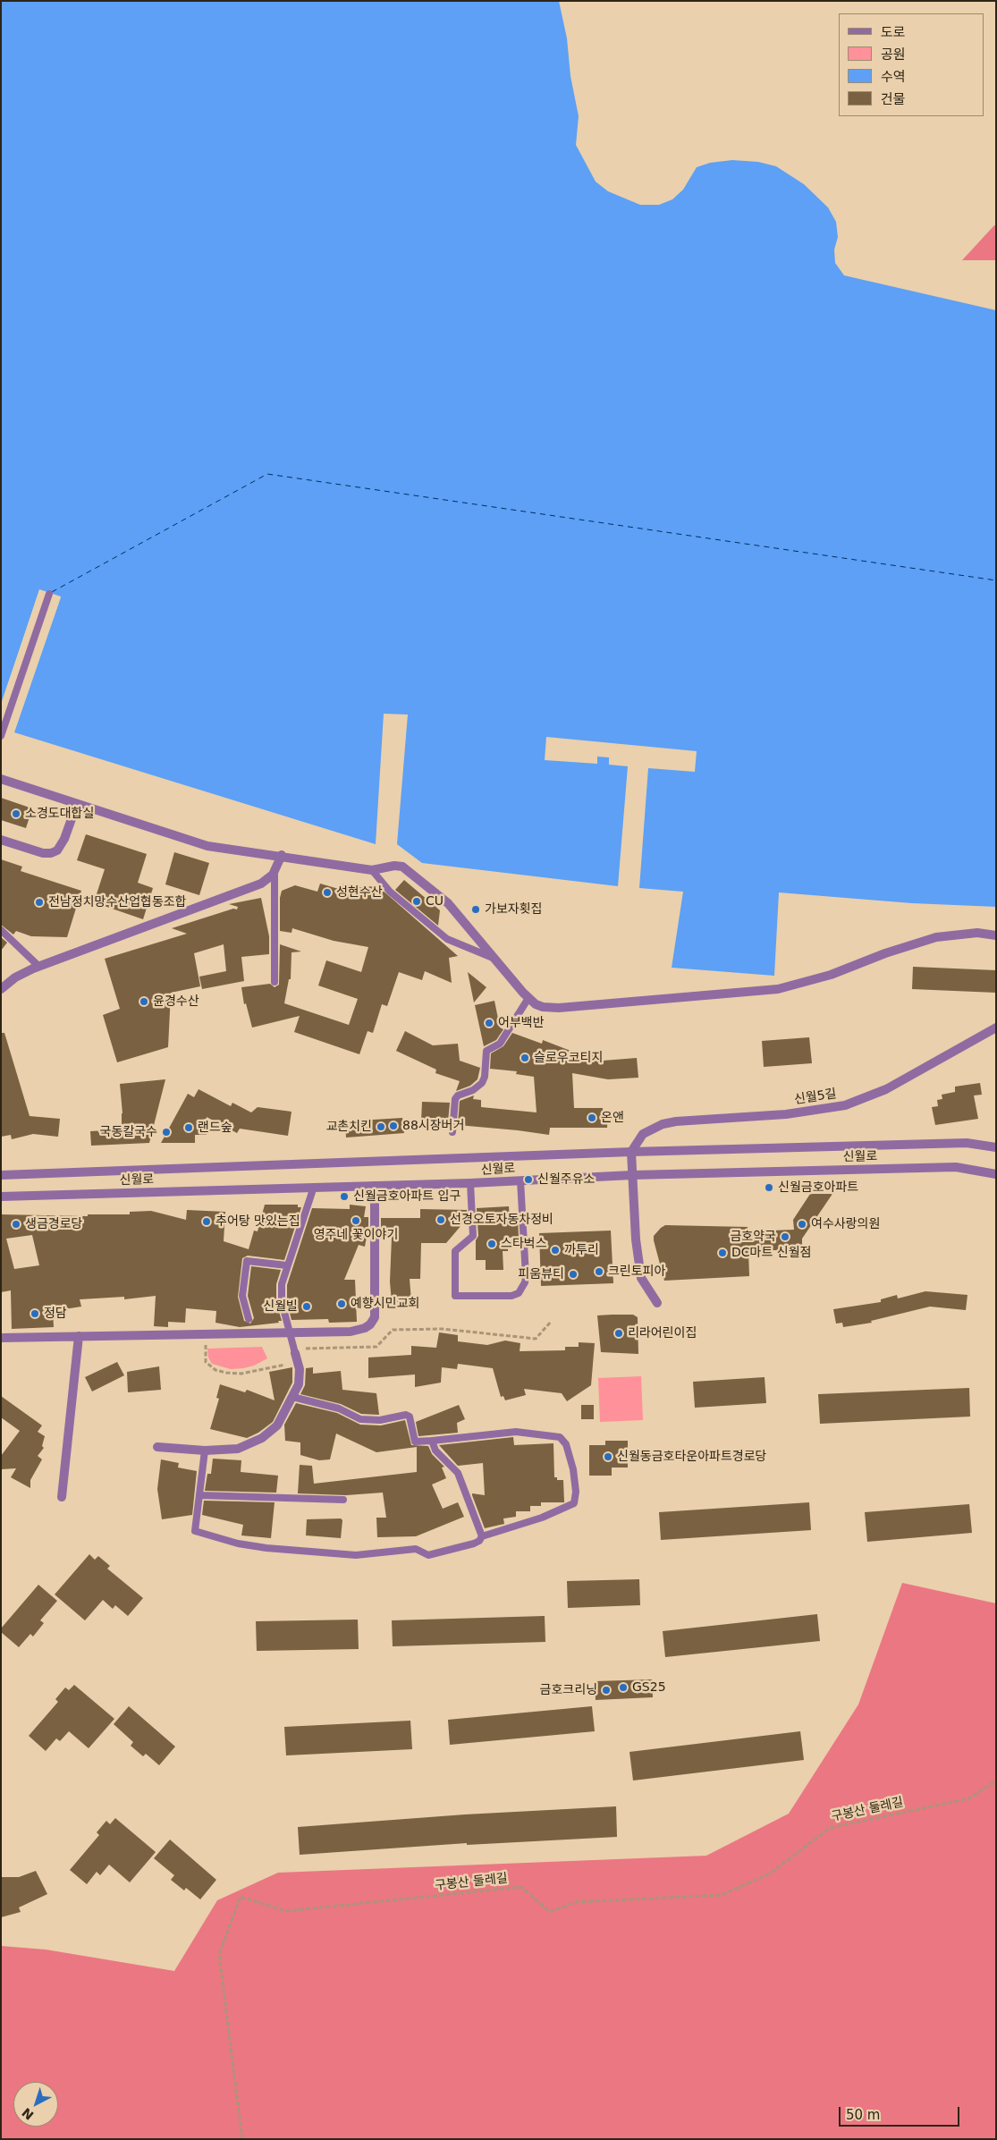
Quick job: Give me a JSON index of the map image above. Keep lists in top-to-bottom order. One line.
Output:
{"streets":{"street":["신월5길","신월로"],"path":["구봉산 둘레길"]},"crossings":[["신월5길","신월로"]],"places":["소경도대합실","성현수산","CU","전남정치망수산업협동조합","가보자횟집","윤경수산","어부백반","슬로우코티지","온앤","88시장버거","교촌치킨","랜드숲","국동칼국수","신월주유소","신월금호아파트","신월금호아파트 입구","선경오토자동차정비","영주네 꽃이야기","추어탕 맛있는집","생금경로당","여수사랑의원","금호약국","스타벅스","까투리","DC마트 신월점","크린토피아","피움뷰티","예향시민교회","신월빌","정담","리라어린이집","신월동금호타운아파트경로당","GS25","금호크리닝"],"legend":["도로","공원","수역","건물"],"scale_bar":"50 m","north":"bottom left"}
